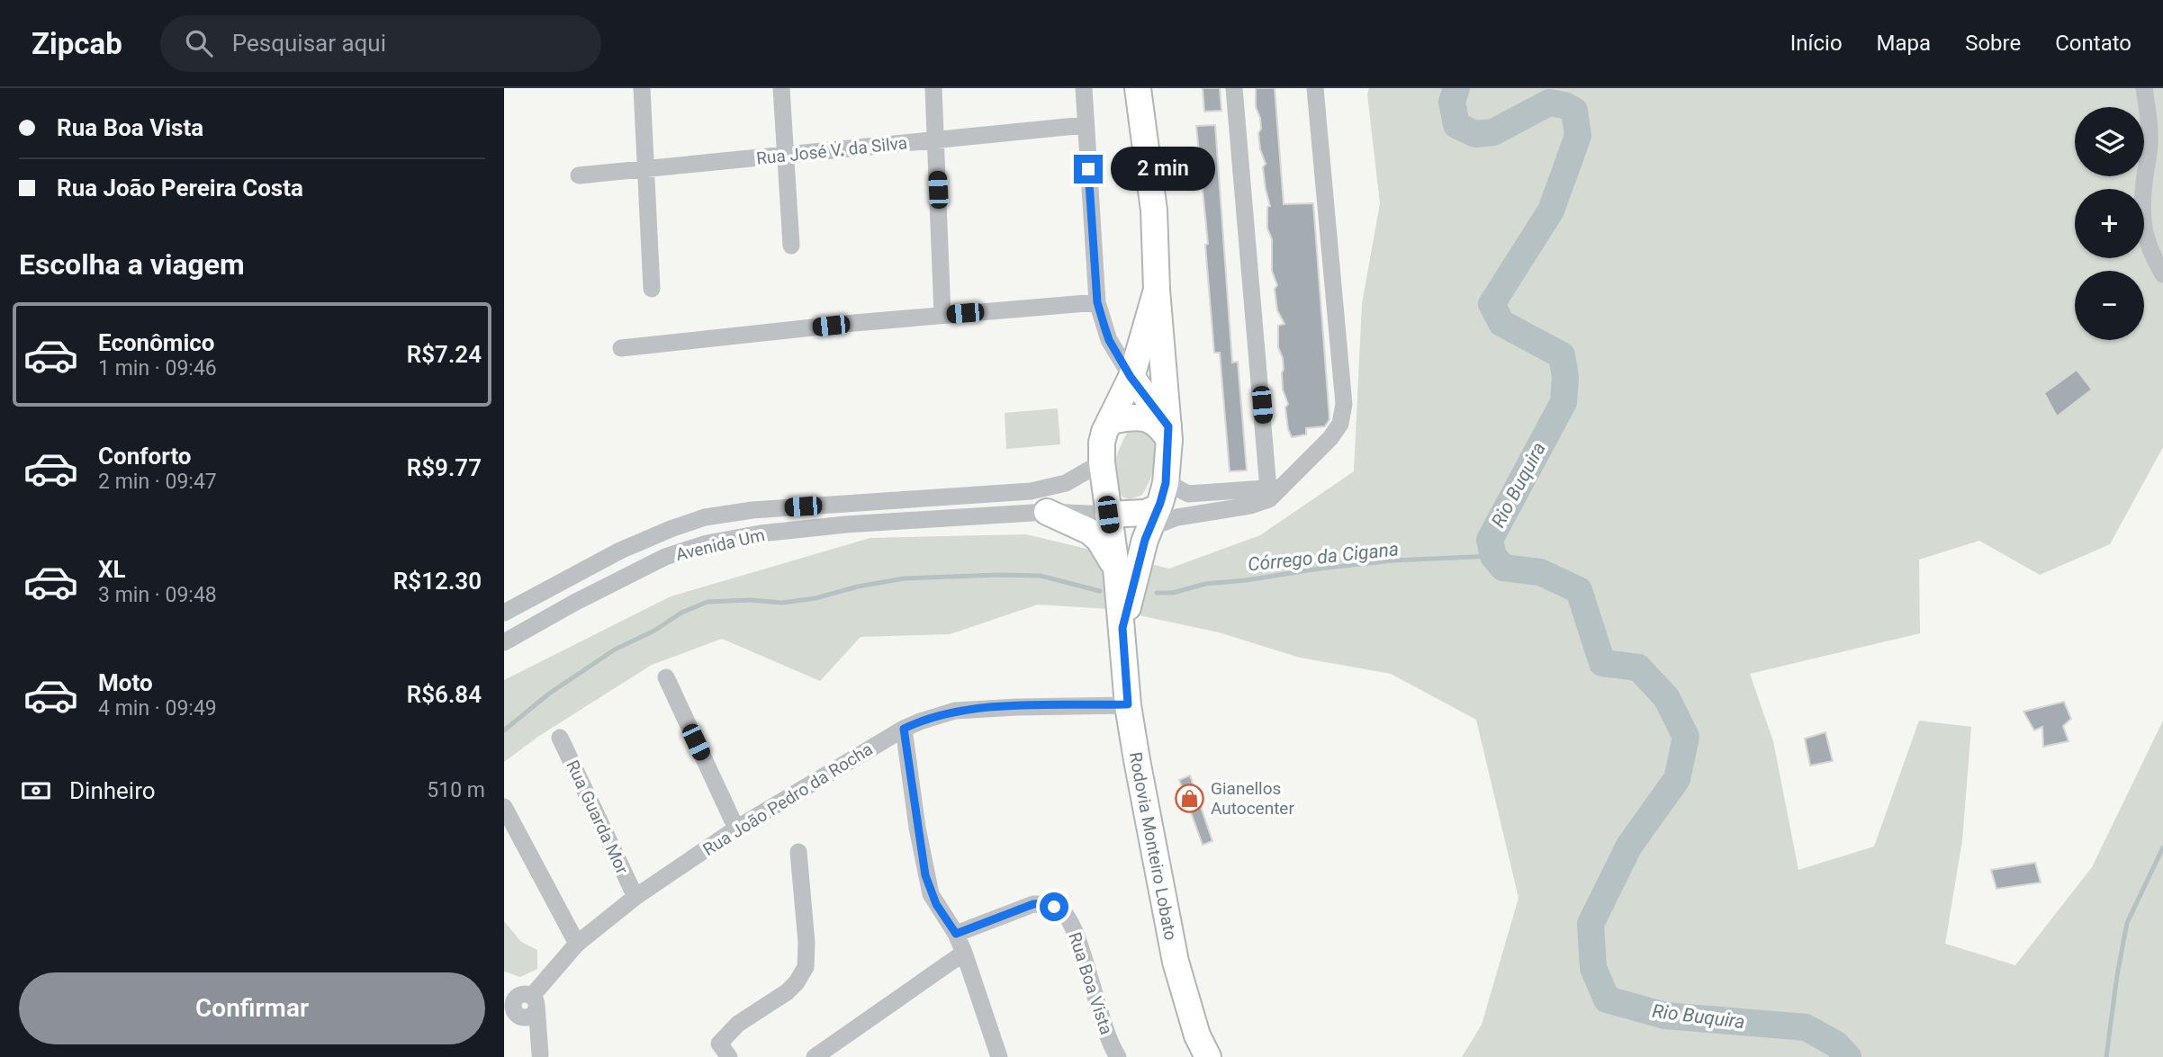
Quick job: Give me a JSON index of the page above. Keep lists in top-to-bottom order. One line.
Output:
{"streets":{"main road":["Rodovia Monteiro Lobato"],"street":["Rua José V. da Silva","Avenida Um","Rua João Pedro da Rocha","Rua Guarda Mor","Rua Boa Vista"]},"crossings":[["Avenida Um","Rodovia Monteiro Lobato"],["Rua João Pedro da Rocha","Rua Guarda Mor"],["Rua João Pedro da Rocha","Rodovia Monteiro Lobato"]],"water":["Rio Buquira","Córrego da Cigana"],"places":{"shop":["Gianellos Autocenter"]},"page":{"header":"Zipcab","search":"Pesquisar aqui","nav":["Início","Mapa","Sobre","Contato"],"banner":["Rua Boa Vista","Rua João Pereira Costa"],"map_buttons":["+","−"],"bubble":"2 min","heading":"Escolha a viagem","list":[{"name":"Econômico","note":"1 min · 09:46","value":"R$7.24"},{"name":"Conforto","note":"2 min · 09:47","value":"R$9.77"},{"name":"XL","note":"3 min · 09:48","value":"R$12.30"},{"name":"Moto","note":"4 min · 09:49","value":"R$6.84"}],"pay":["Dinheiro","510 m"],"buttons":"Confirmar"}}
